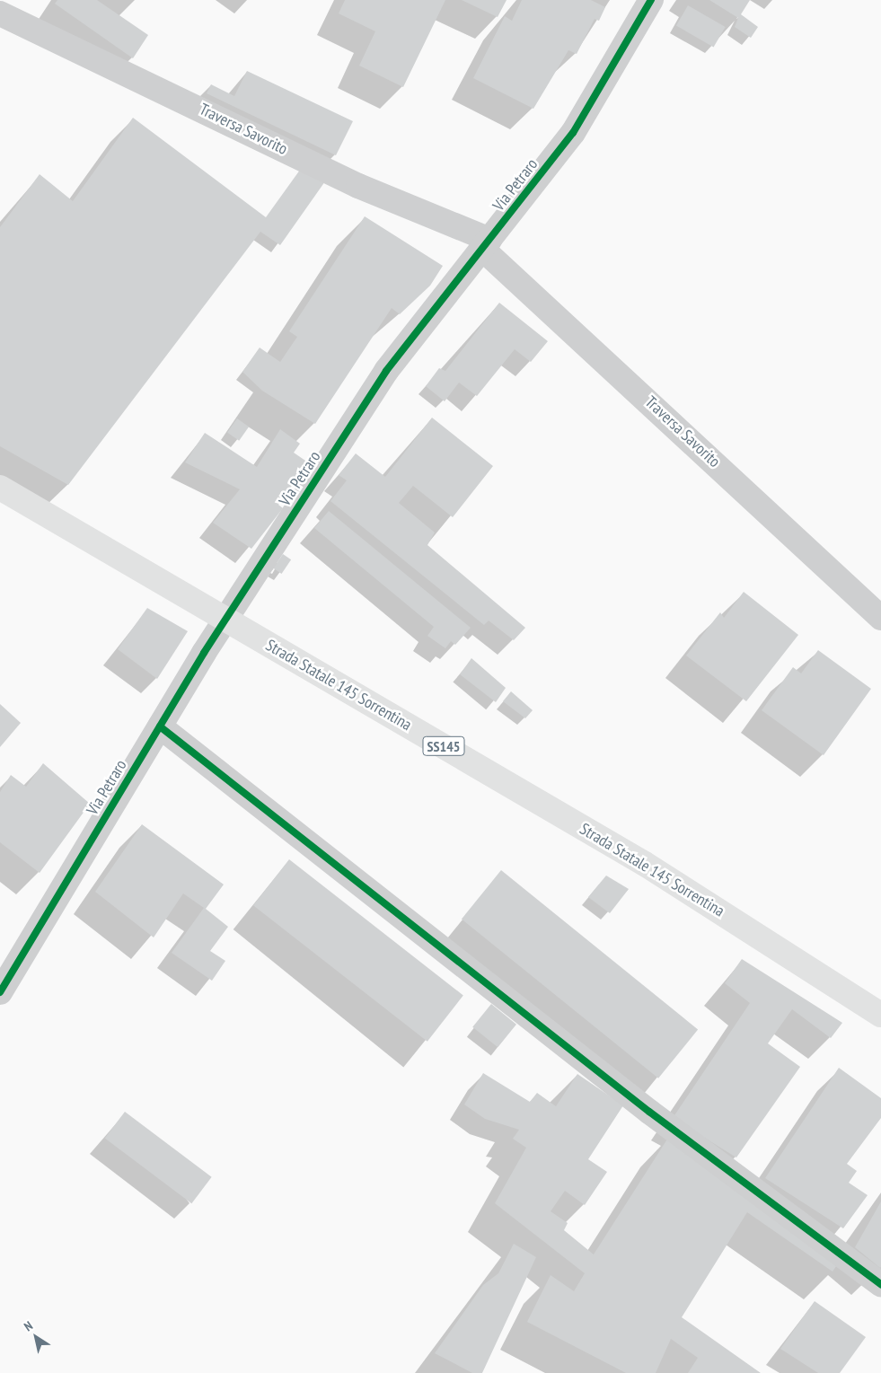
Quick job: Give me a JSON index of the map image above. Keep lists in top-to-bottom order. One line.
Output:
{"streets":{"highway":["Strada Statale 145 Sorrentina","SS145"],"street":["Traversa Savorito","Via Petraro"]},"crossings":[["Traversa Savorito","Via Petraro"]],"north":"top left"}
